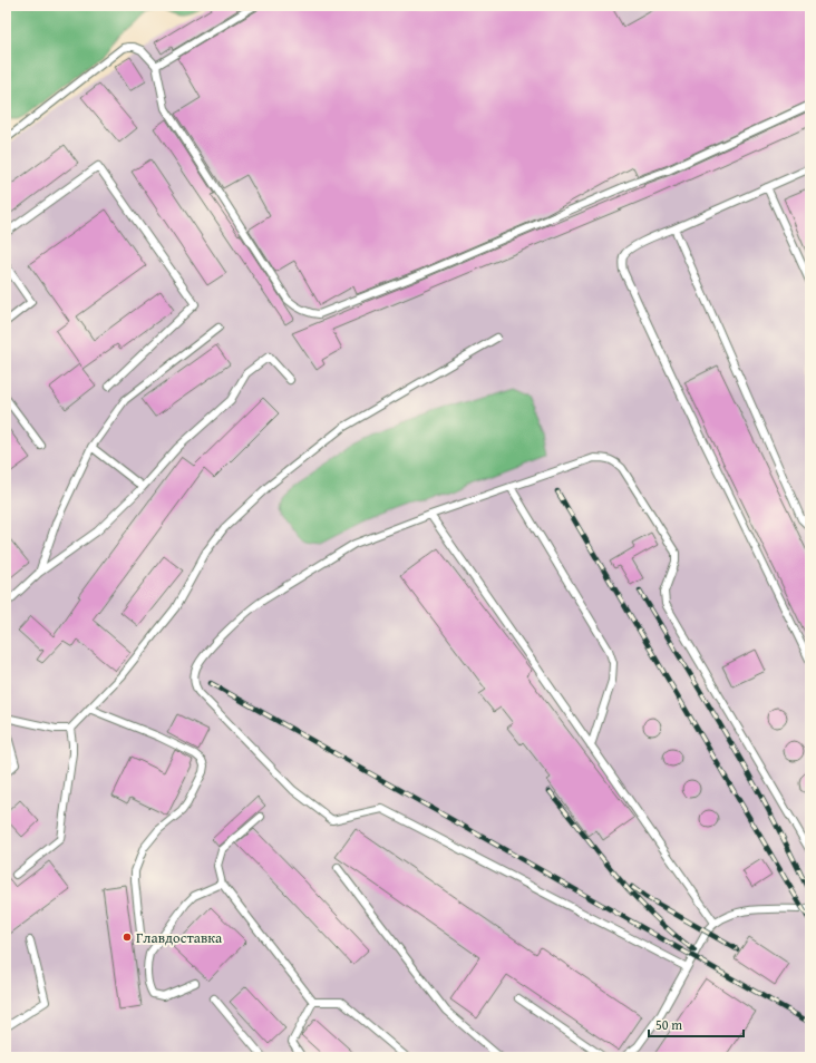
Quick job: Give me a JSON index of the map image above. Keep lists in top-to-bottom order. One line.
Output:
{"places":["Главдоставка"],"scale_bar":"50 m"}
